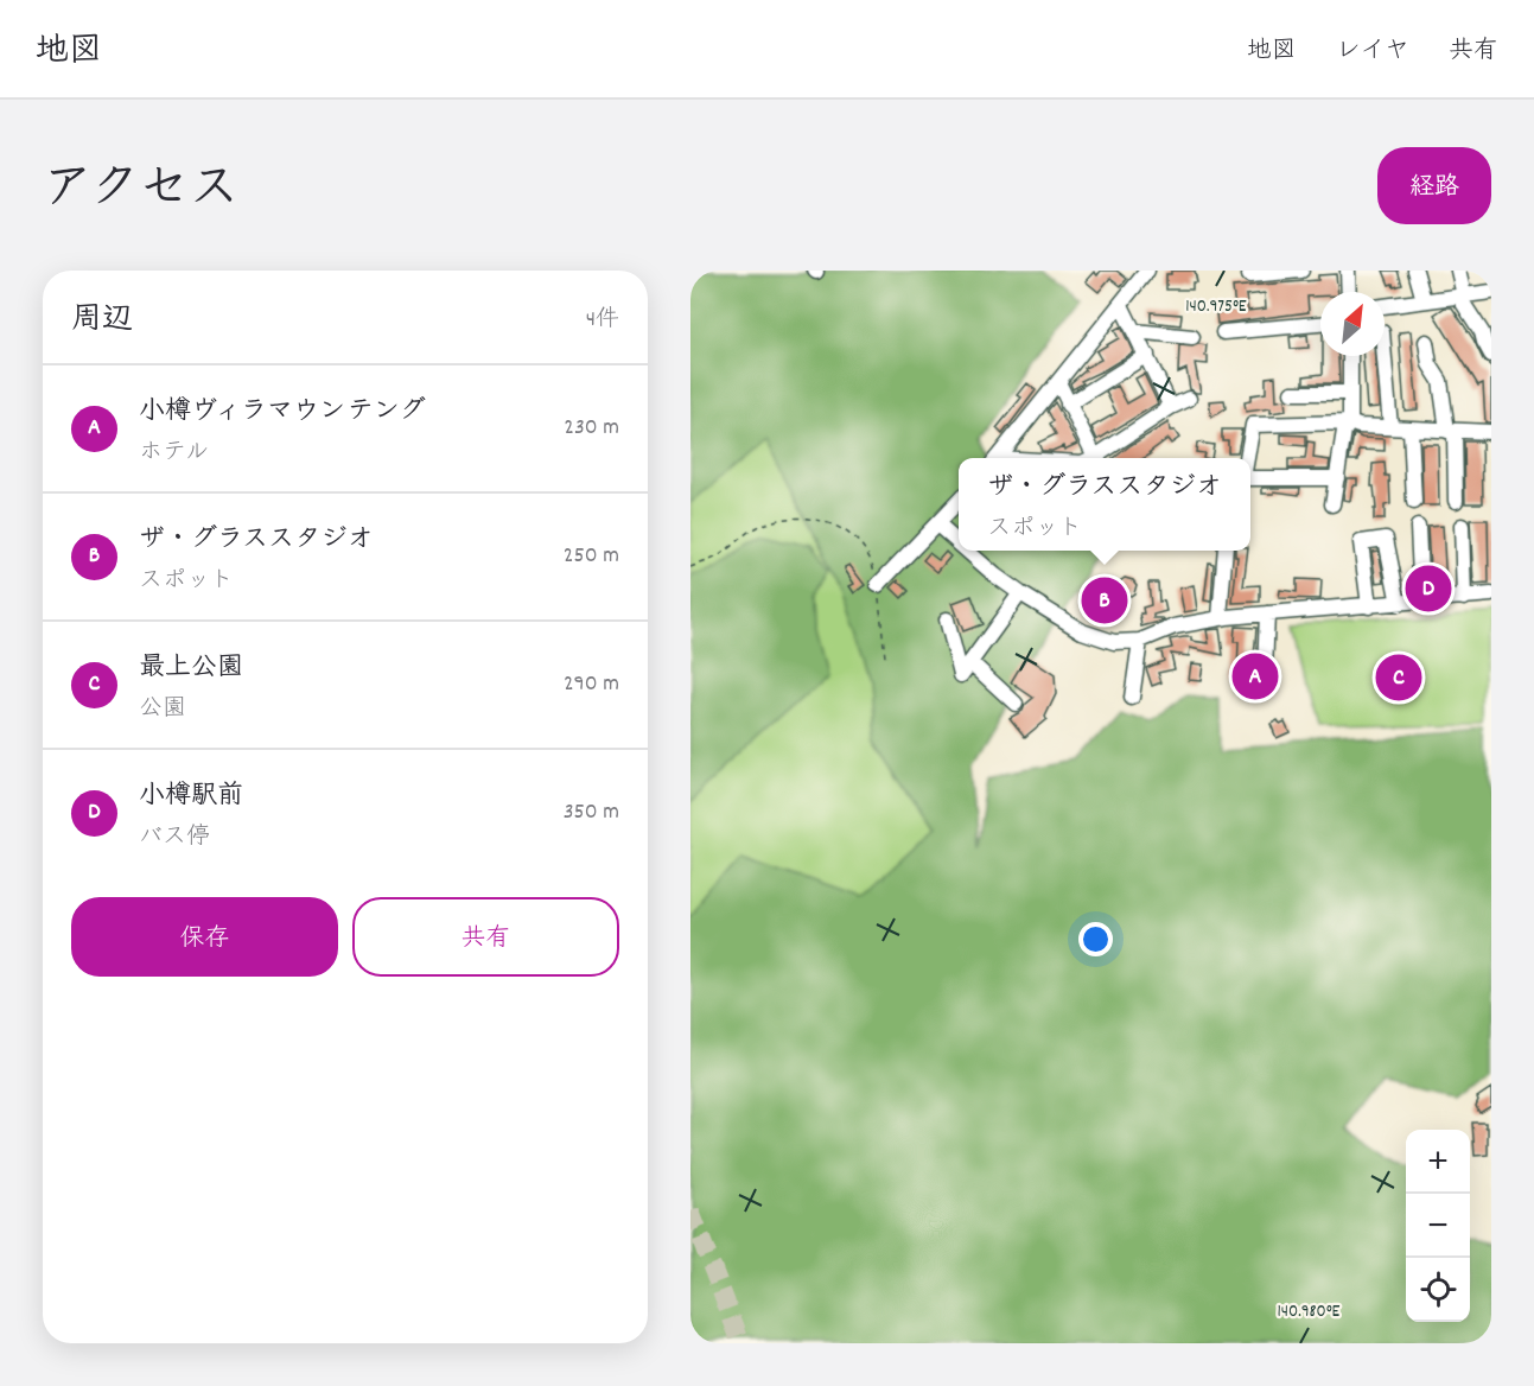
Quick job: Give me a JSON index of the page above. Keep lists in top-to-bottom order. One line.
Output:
{"north":"top right","page":{"header":"地図","nav":["地図","レイヤ","共有"],"title":"アクセス","buttons":["経路",["保存","共有"]],"heading":["周辺","4件"],"list":[{"mark":"A","name":"小樽ヴィラマウンテング","note":"ホテル","value":"230 m"},{"mark":"B","name":"ザ・グラススタジオ","note":"スポット","value":"250 m"},{"mark":"C","name":"最上公園","note":"公園","value":"290 m"},{"mark":"D","name":"小樽駅前","note":"バス停","value":"350 m"}],"popup":["ザ・グラススタジオ","スポット"],"pins":["D","B","A","C"],"map_buttons":["+","−"]},"coordinates":["140.975°E","140.980°E"]}
